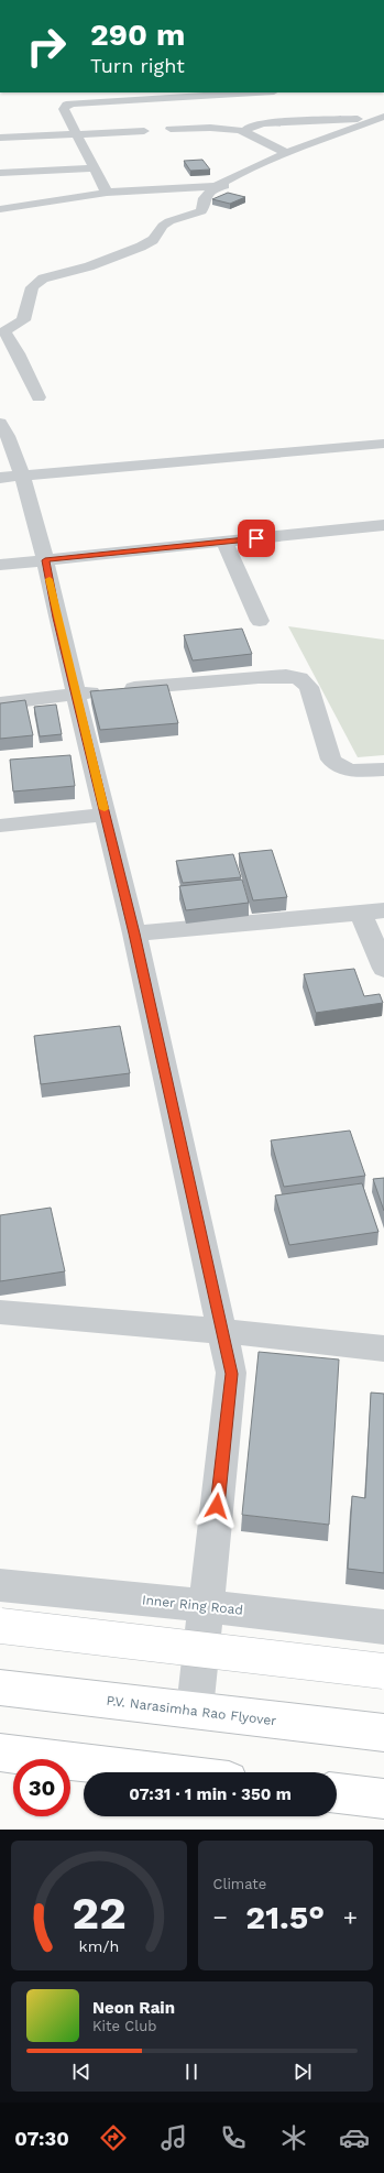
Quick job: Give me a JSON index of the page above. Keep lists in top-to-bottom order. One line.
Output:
{"streets":{"highway":["P.V. Narasimha Rao Flyover"],"street":["Inner Ring Road"]},"page":{"turn":["290 m","Turn right"],"limit":"30","trip":"07:31 · 1 min · 350 m","tile":"Climate","heat":["−","21.5°","+"],"song":["Neon Rain","Kite Club"],"tabs":"07:30","gauge":["22","km/h"]}}
